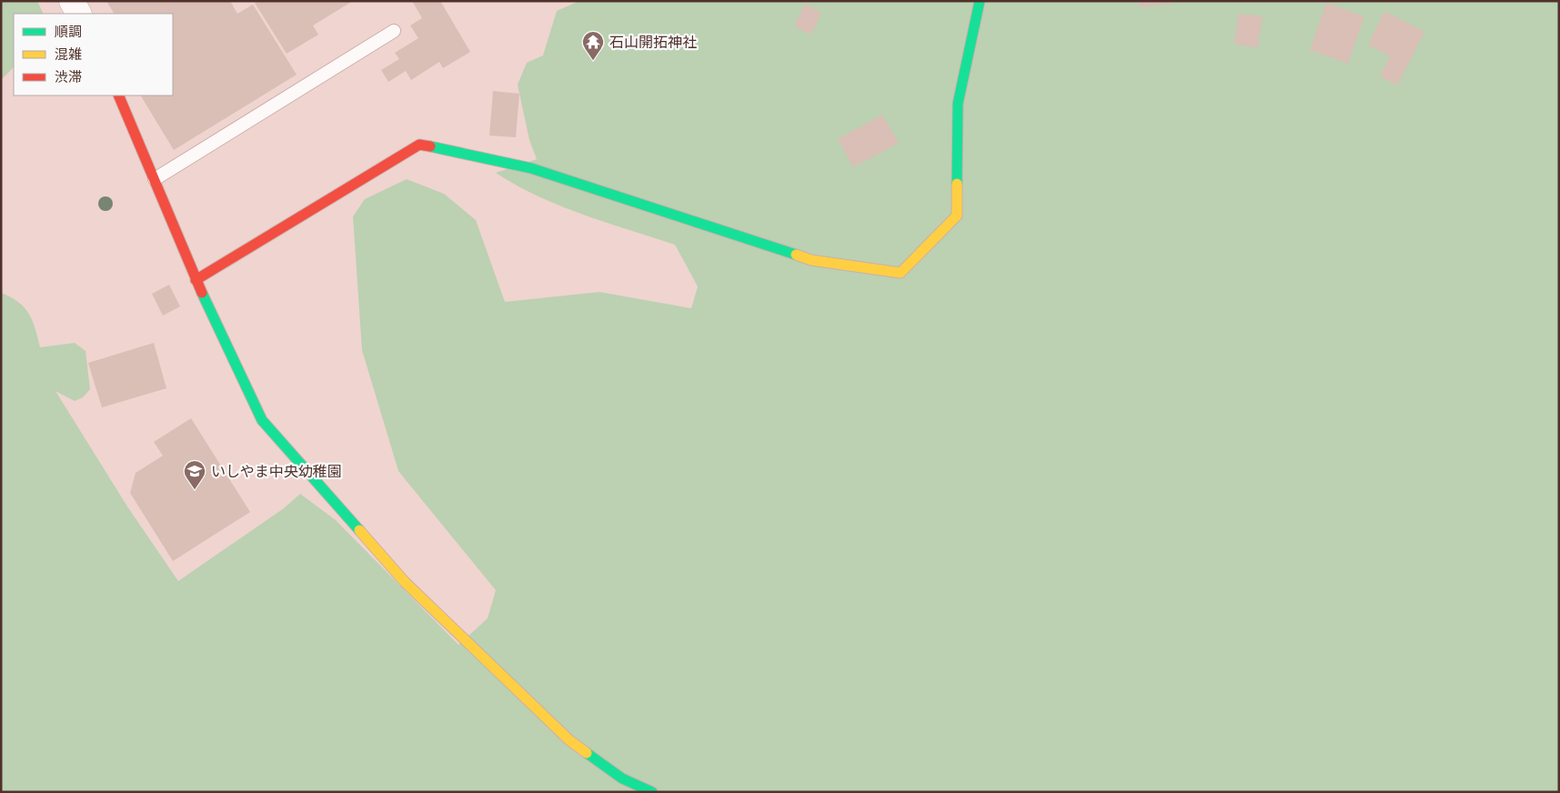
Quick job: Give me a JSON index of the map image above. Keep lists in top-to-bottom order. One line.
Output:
{"places":{"temple":["石山開拓神社"],"school or university":["いしやま中央幼稚園"]},"legend":["順調","混雑","渋滞"]}
